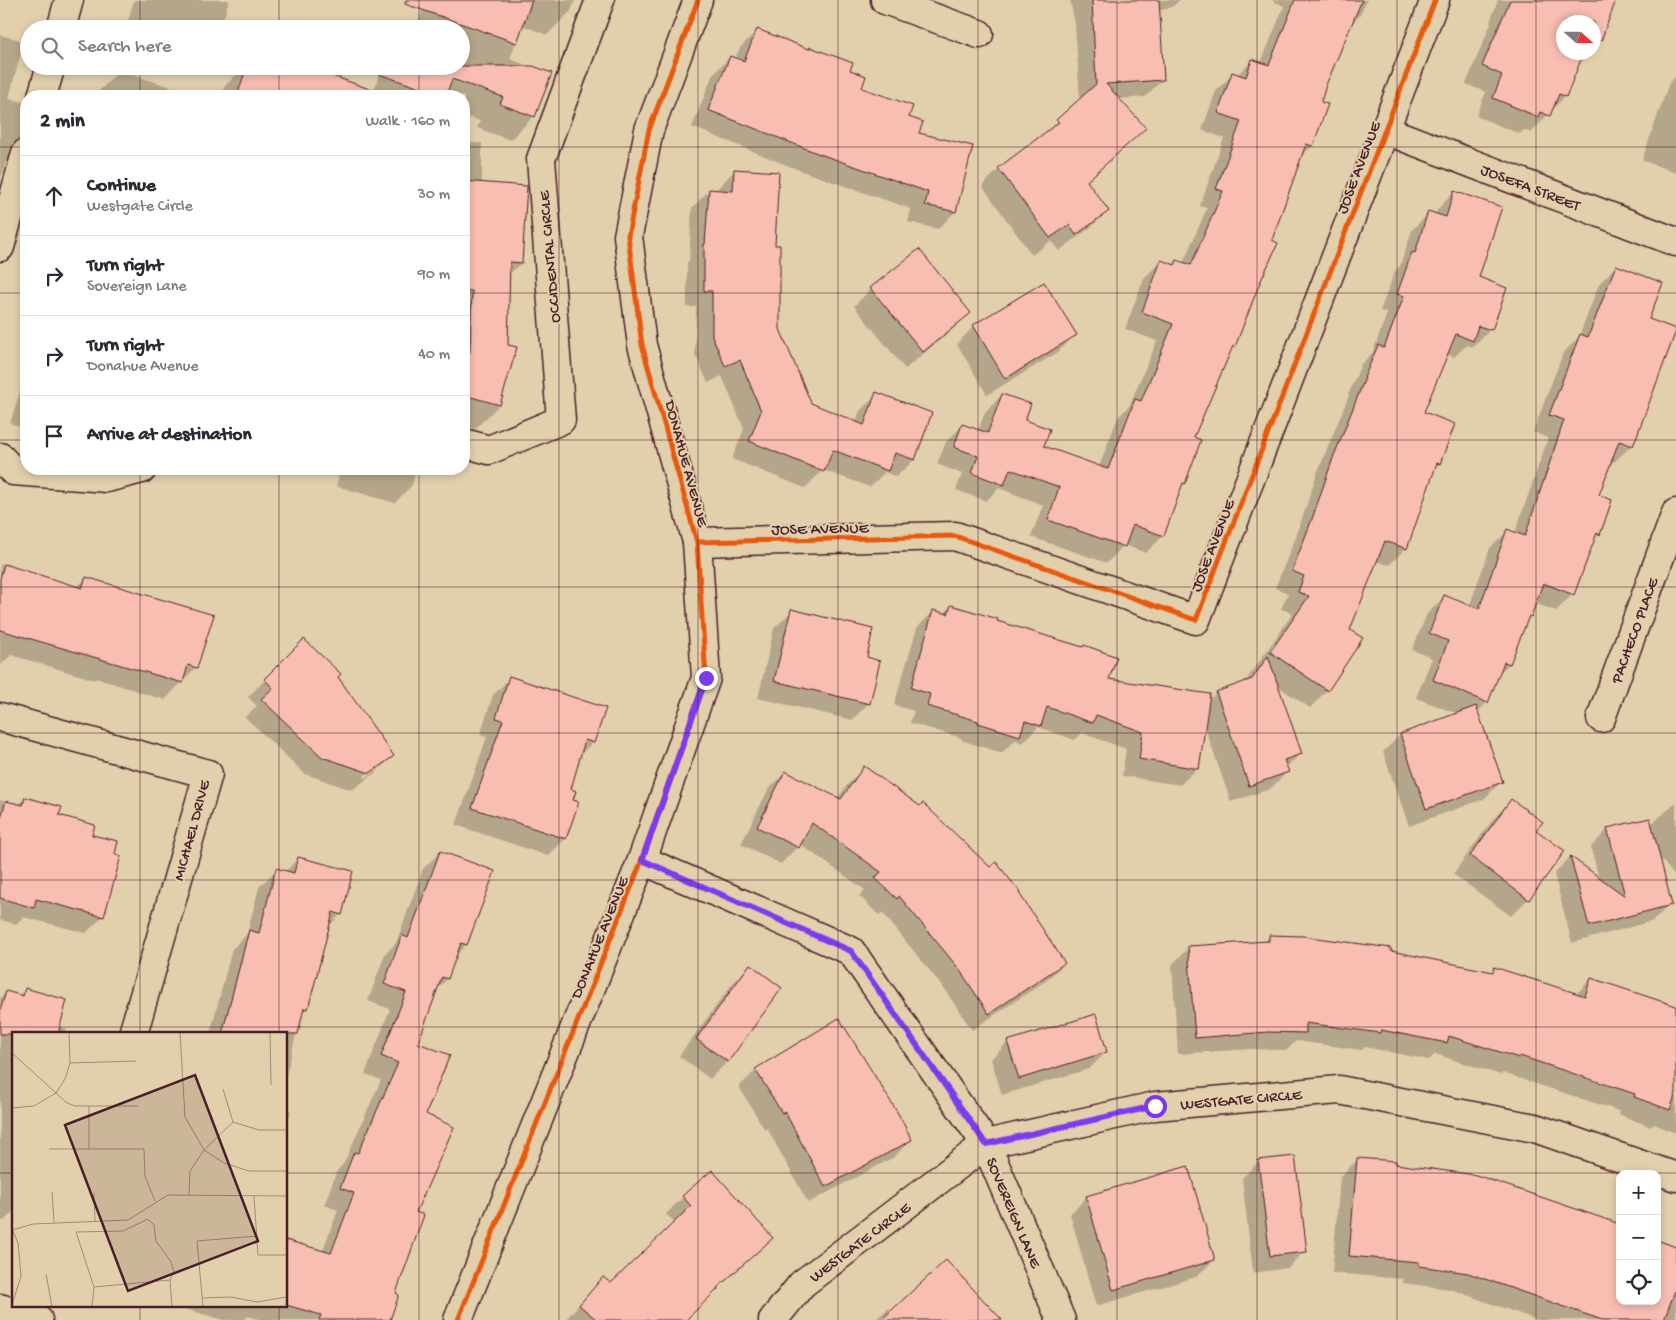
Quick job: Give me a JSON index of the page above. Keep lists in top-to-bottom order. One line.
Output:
{"streets":{"street":["JOSE AVENUE","JOSEFA STREET","OCCIDENTAL CIRCLE","DONAHUE AVENUE","PACHECO PLACE","MICHAEL DRIVE","WESTGATE CIRCLE","SOVEREIGN LANE"]},"crossings":[["JOSE AVENUE","JOSEFA STREET"],["JOSE AVENUE","DONAHUE AVENUE"],["DONAHUE AVENUE","SOVEREIGN LANE"],["WESTGATE CIRCLE","SOVEREIGN LANE"]],"north":"right","page":{"search":"Search here","heading":["2 min","Walk · 160 m"],"list":[["Continue","Westgate Circle","30 m"],["Turn right","Sovereign Lane","90 m"],["Turn right","Donahue Avenue","40 m"],"Arrive at destination"],"map_buttons":["+","−"]}}
